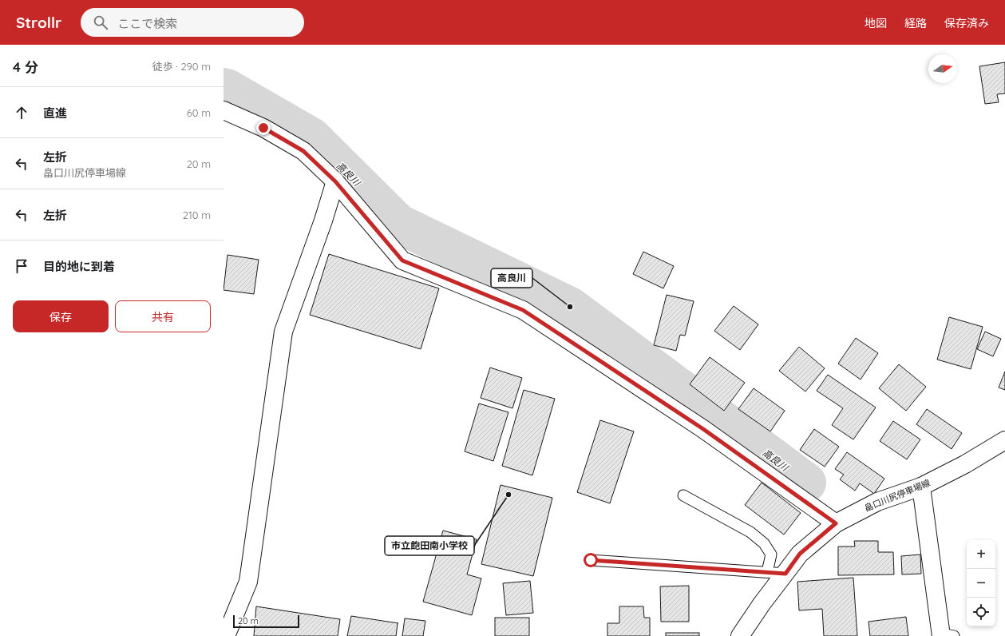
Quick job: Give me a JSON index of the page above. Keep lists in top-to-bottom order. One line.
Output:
{"streets":{"street":["畠口川尻停車場線"]},"water":["高良川"],"places":["高良川","市立飽田南小学校"],"scale_bar":"20 m","north":"right","page":{"header":"Strollr","search":"ここで検索","nav":["地図","経路","保存済み"],"heading":["4 分","徒歩 · 290 m"],"list":[["直進","60 m"],["左折","畠口川尻停車場線","20 m"],["左折","210 m"],"目的地に到着"],"buttons":["保存","共有"],"map_buttons":["+","−"],"scale":"20 m"}}
